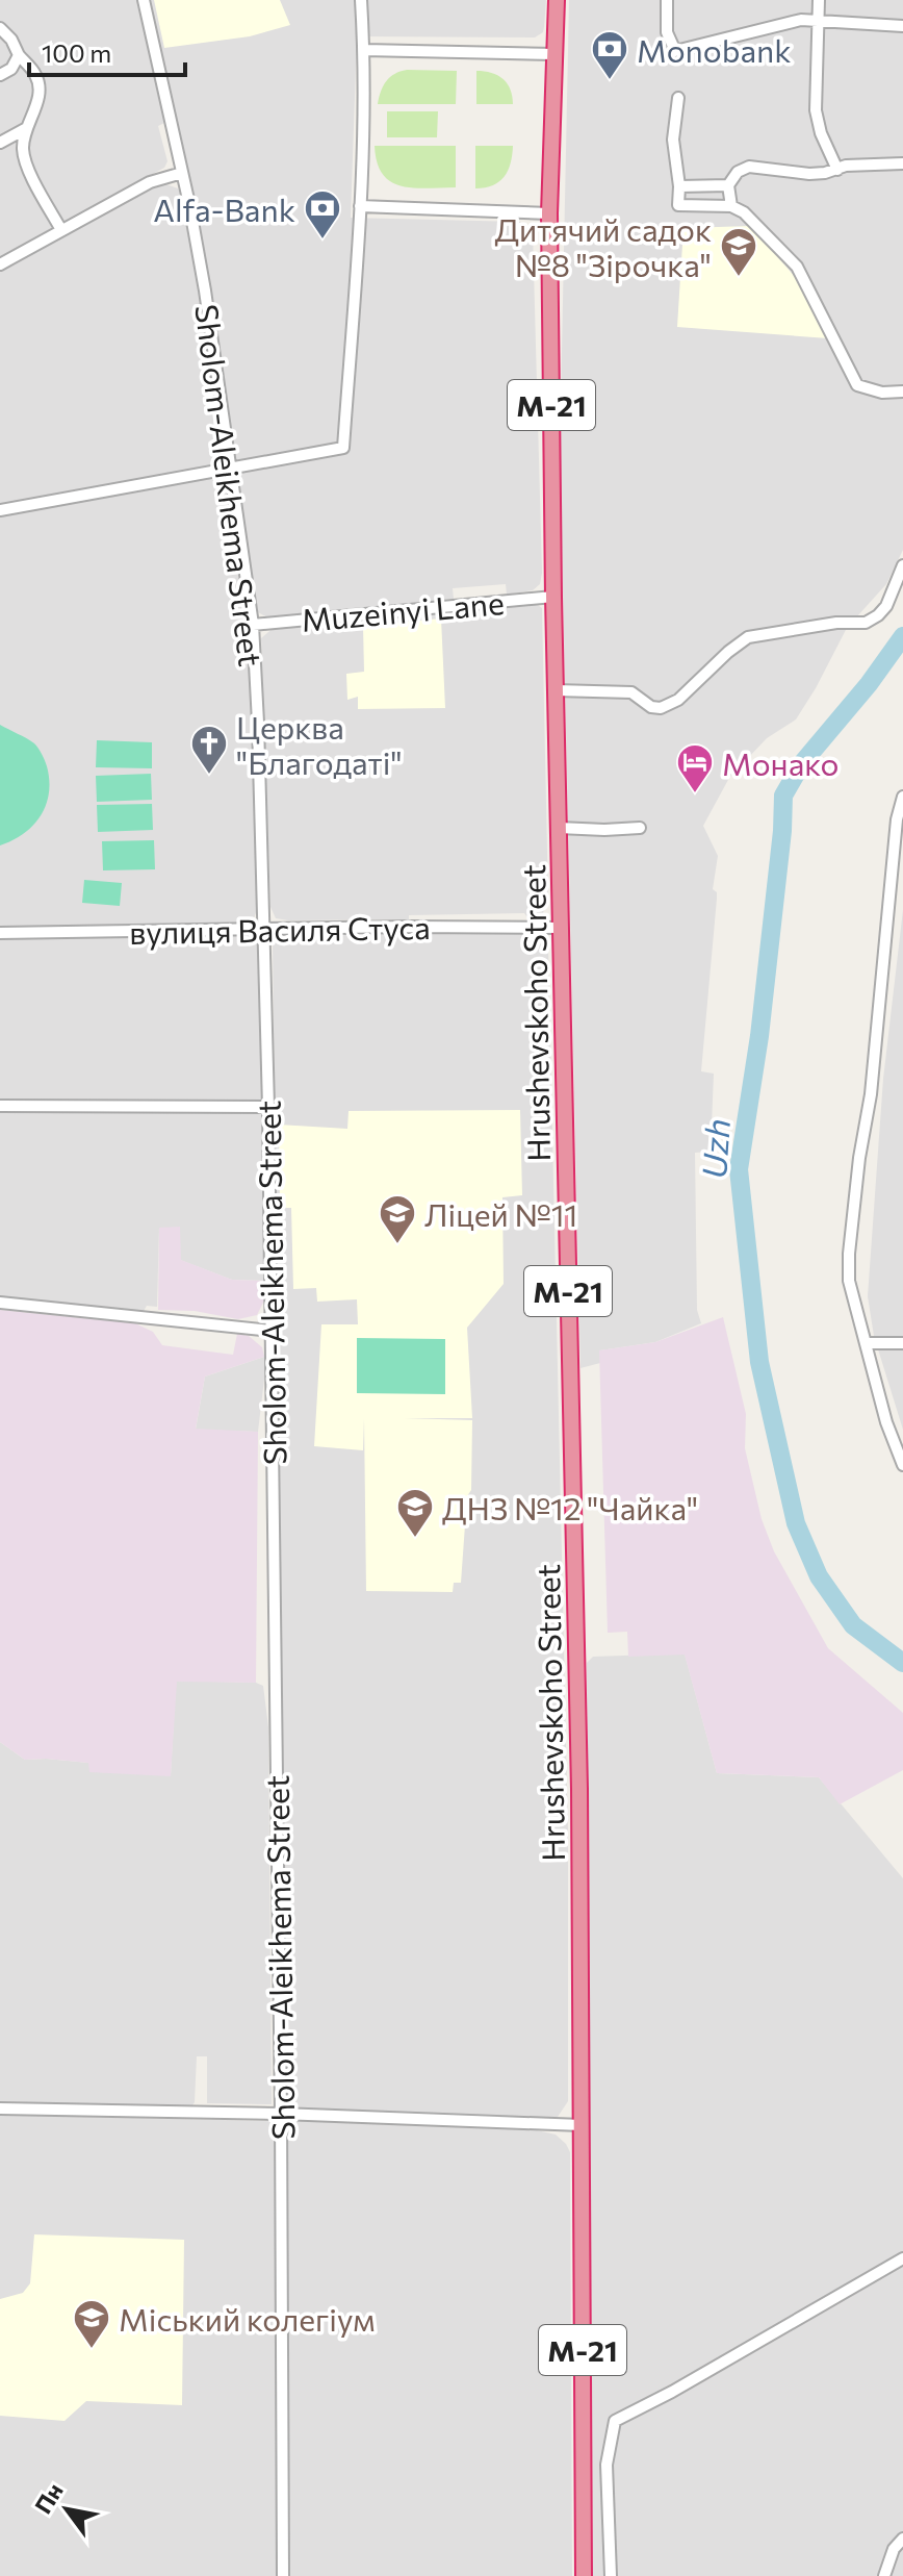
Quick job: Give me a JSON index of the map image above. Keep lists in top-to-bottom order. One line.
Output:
{"streets":{"highway":["М-21","Hrushevskoho Street"],"street":["Sholom-Aleikhema Street","Muzeinyi Lane","вулиця Василя Стуса"]},"crossings":[["Sholom-Aleikhema Street","Muzeinyi Lane"],["Sholom-Aleikhema Street","вулиця Василя Стуса"],["Muzeinyi Lane","Hrushevskoho Street"],["вулиця Василя Стуса","Hrushevskoho Street"]],"water":["Uzh"],"places":{"bank":["Monobank","Alfa-Bank"],"school or university":["Дитячий садок №8 \"Зірочка\"","Ліцей №11","ДНЗ №12 \"Чайка\"","Міський колегіум"],"church":["Церква \"Благодаті\""],"hotel":["Монако"]},"scale_bar":"100 m","north":"top left"}
